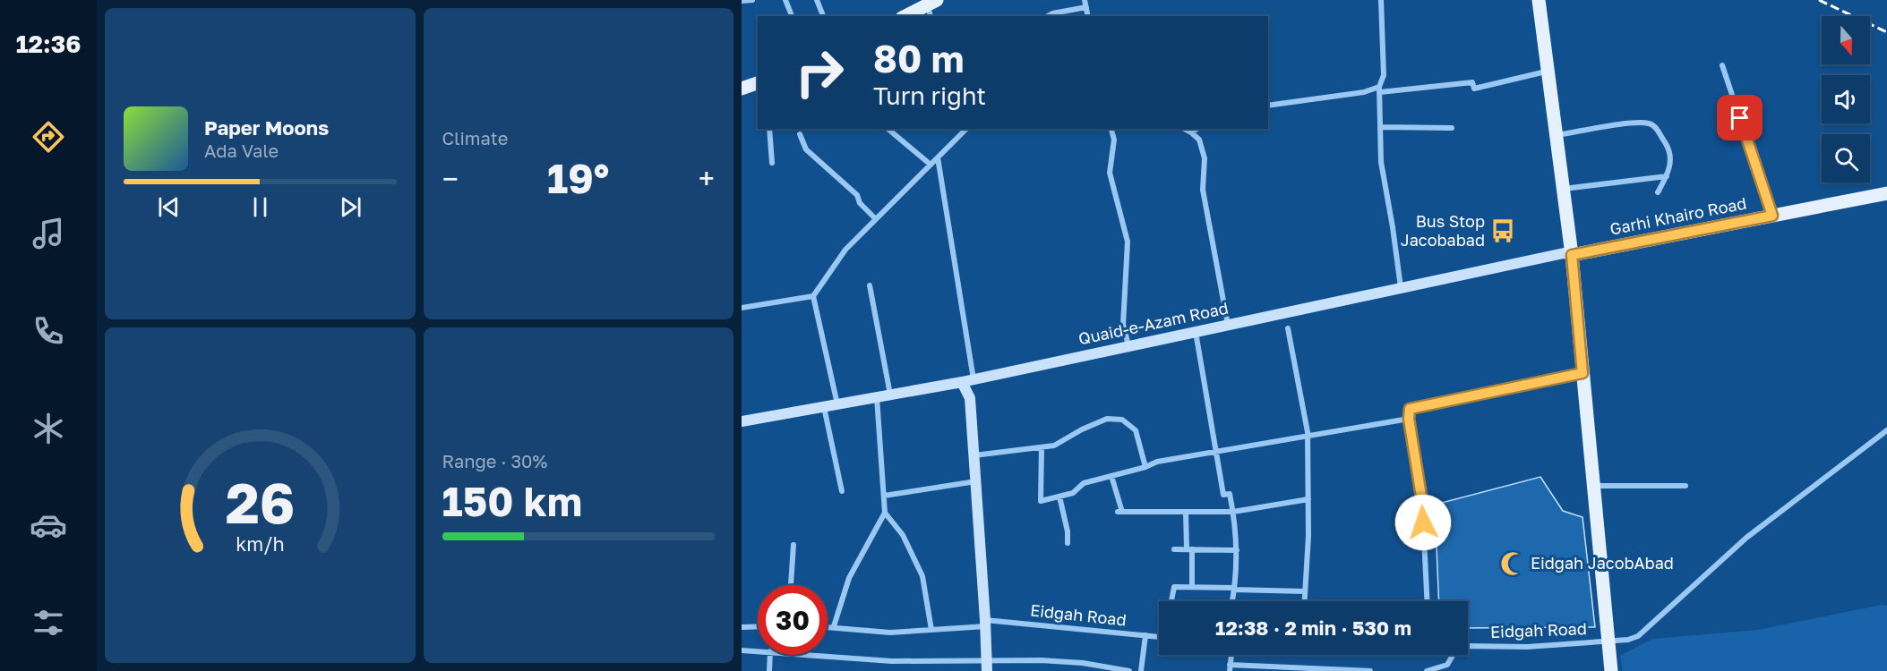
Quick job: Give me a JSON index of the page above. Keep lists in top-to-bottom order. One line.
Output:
{"streets":{"main road":["Garhi Khairo Road"],"street":["Quaid-e-Azam Road","Eidgah Road"]},"crossings":[["Garhi Khairo Road","Quaid-e-Azam Road"]],"places":{"bus stop":["Bus Stop Jacobabad"],"mosque":["Eidgah JacobAbad"]},"north":"bottom","page":{"tabs":"12:36","tile":["Climate",["Range · 30%","150 km"]],"turn":["80 m","Turn right"],"song":["Paper Moons","Ada Vale"],"heat":["−","19°","+"],"limit":"30","trip":"12:38 · 2 min · 530 m","gauge":["26","km/h"]}}
